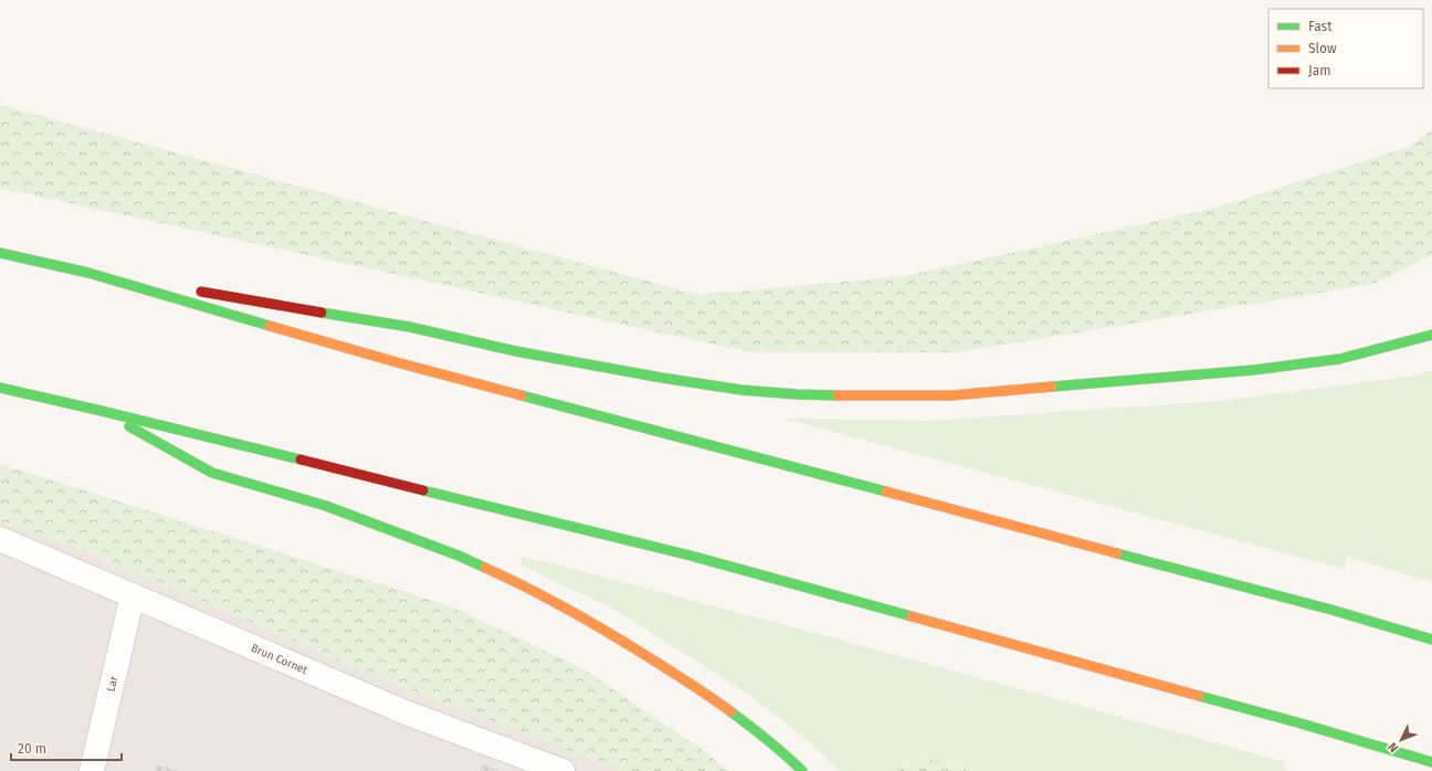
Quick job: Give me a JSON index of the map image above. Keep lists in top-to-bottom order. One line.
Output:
{"streets":{"street":["Brun Cornet","Lar"]},"crossings":[["Brun Cornet","Lar"]],"legend":["Fast","Slow","Jam"],"scale_bar":"20 m","north":"bottom left"}
